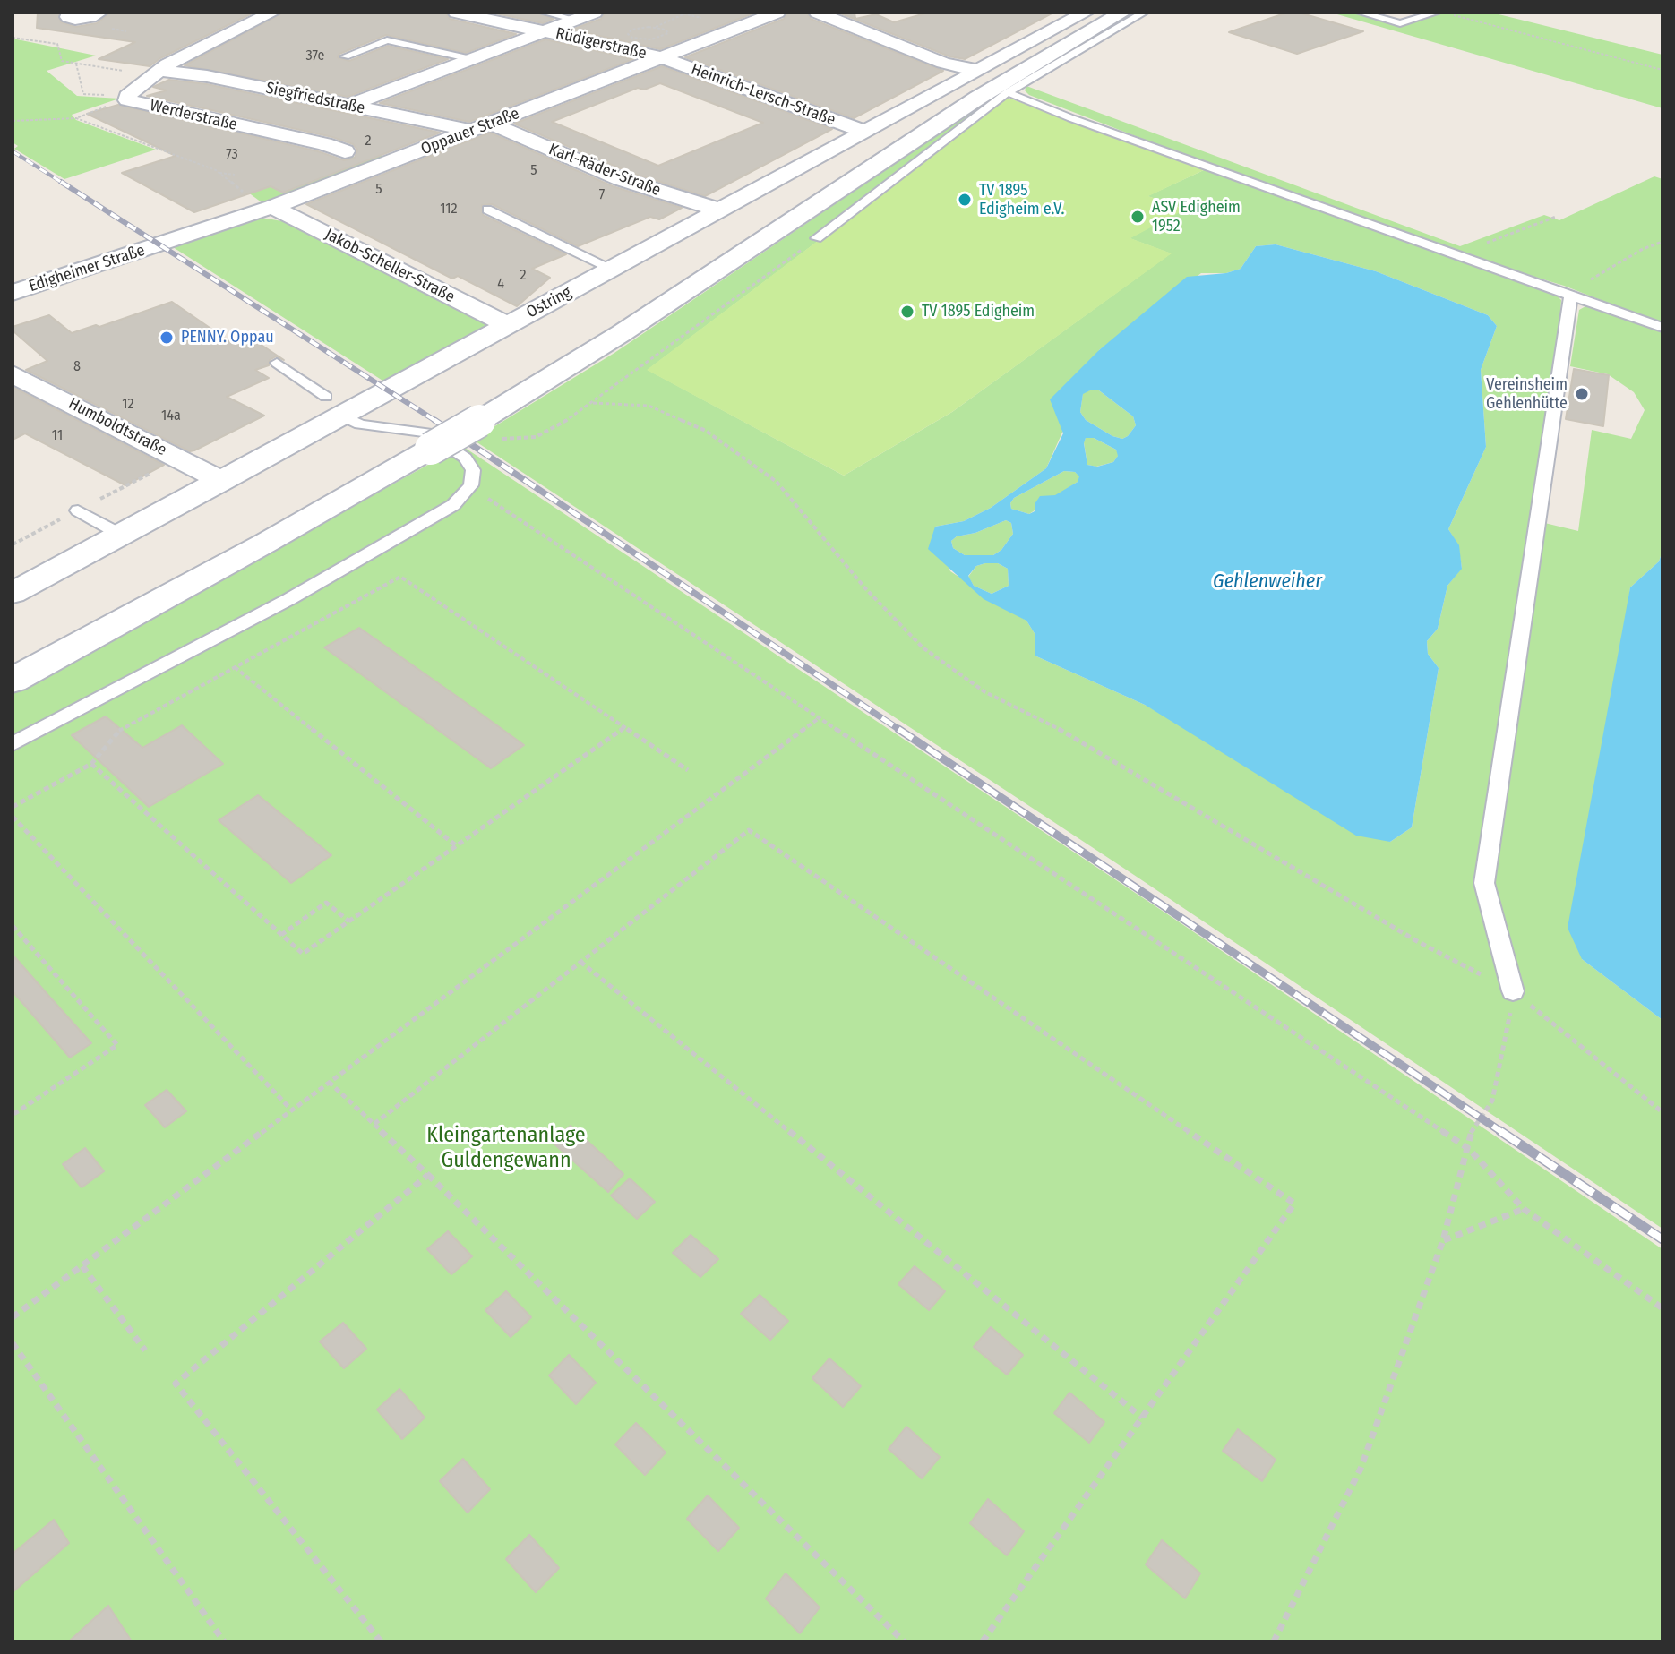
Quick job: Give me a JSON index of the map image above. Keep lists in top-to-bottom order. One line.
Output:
{"streets":{"street":["Rüdigerstraße","Heinrich-Lersch-Straße","Siegfriedstraße","Werderstraße","Oppauer Straße","Karl-Räder-Straße","Jakob-Scheller-Straße","Edigheimer Straße","Ostring","Humboldtstraße"]},"crossings":[["Rüdigerstraße","Heinrich-Lersch-Straße"],["Rüdigerstraße","Oppauer Straße"],["Heinrich-Lersch-Straße","Oppauer Straße"],["Heinrich-Lersch-Straße","Ostring"],["Siegfriedstraße","Werderstraße"],["Siegfriedstraße","Oppauer Straße"],["Siegfriedstraße","Karl-Räder-Straße"],["Oppauer Straße","Karl-Räder-Straße"],["Oppauer Straße","Jakob-Scheller-Straße"],["Oppauer Straße","Edigheimer Straße"],["Karl-Räder-Straße","Ostring"],["Jakob-Scheller-Straße","Ostring"],["Ostring","Humboldtstraße"]],"water":["Gehlenweiher"],"parks":["Kleingartenanlage Guldengewann"],"places":["TV 1895 Edigheim e.V.","ASV Edigheim 1952","TV 1895 Edigheim","PENNY. Oppau","Vereinsheim Gehlenhütte"],"house_numbers":["37e","2","73","5","5","7","112","2","4","8","12","14a","11"]}
